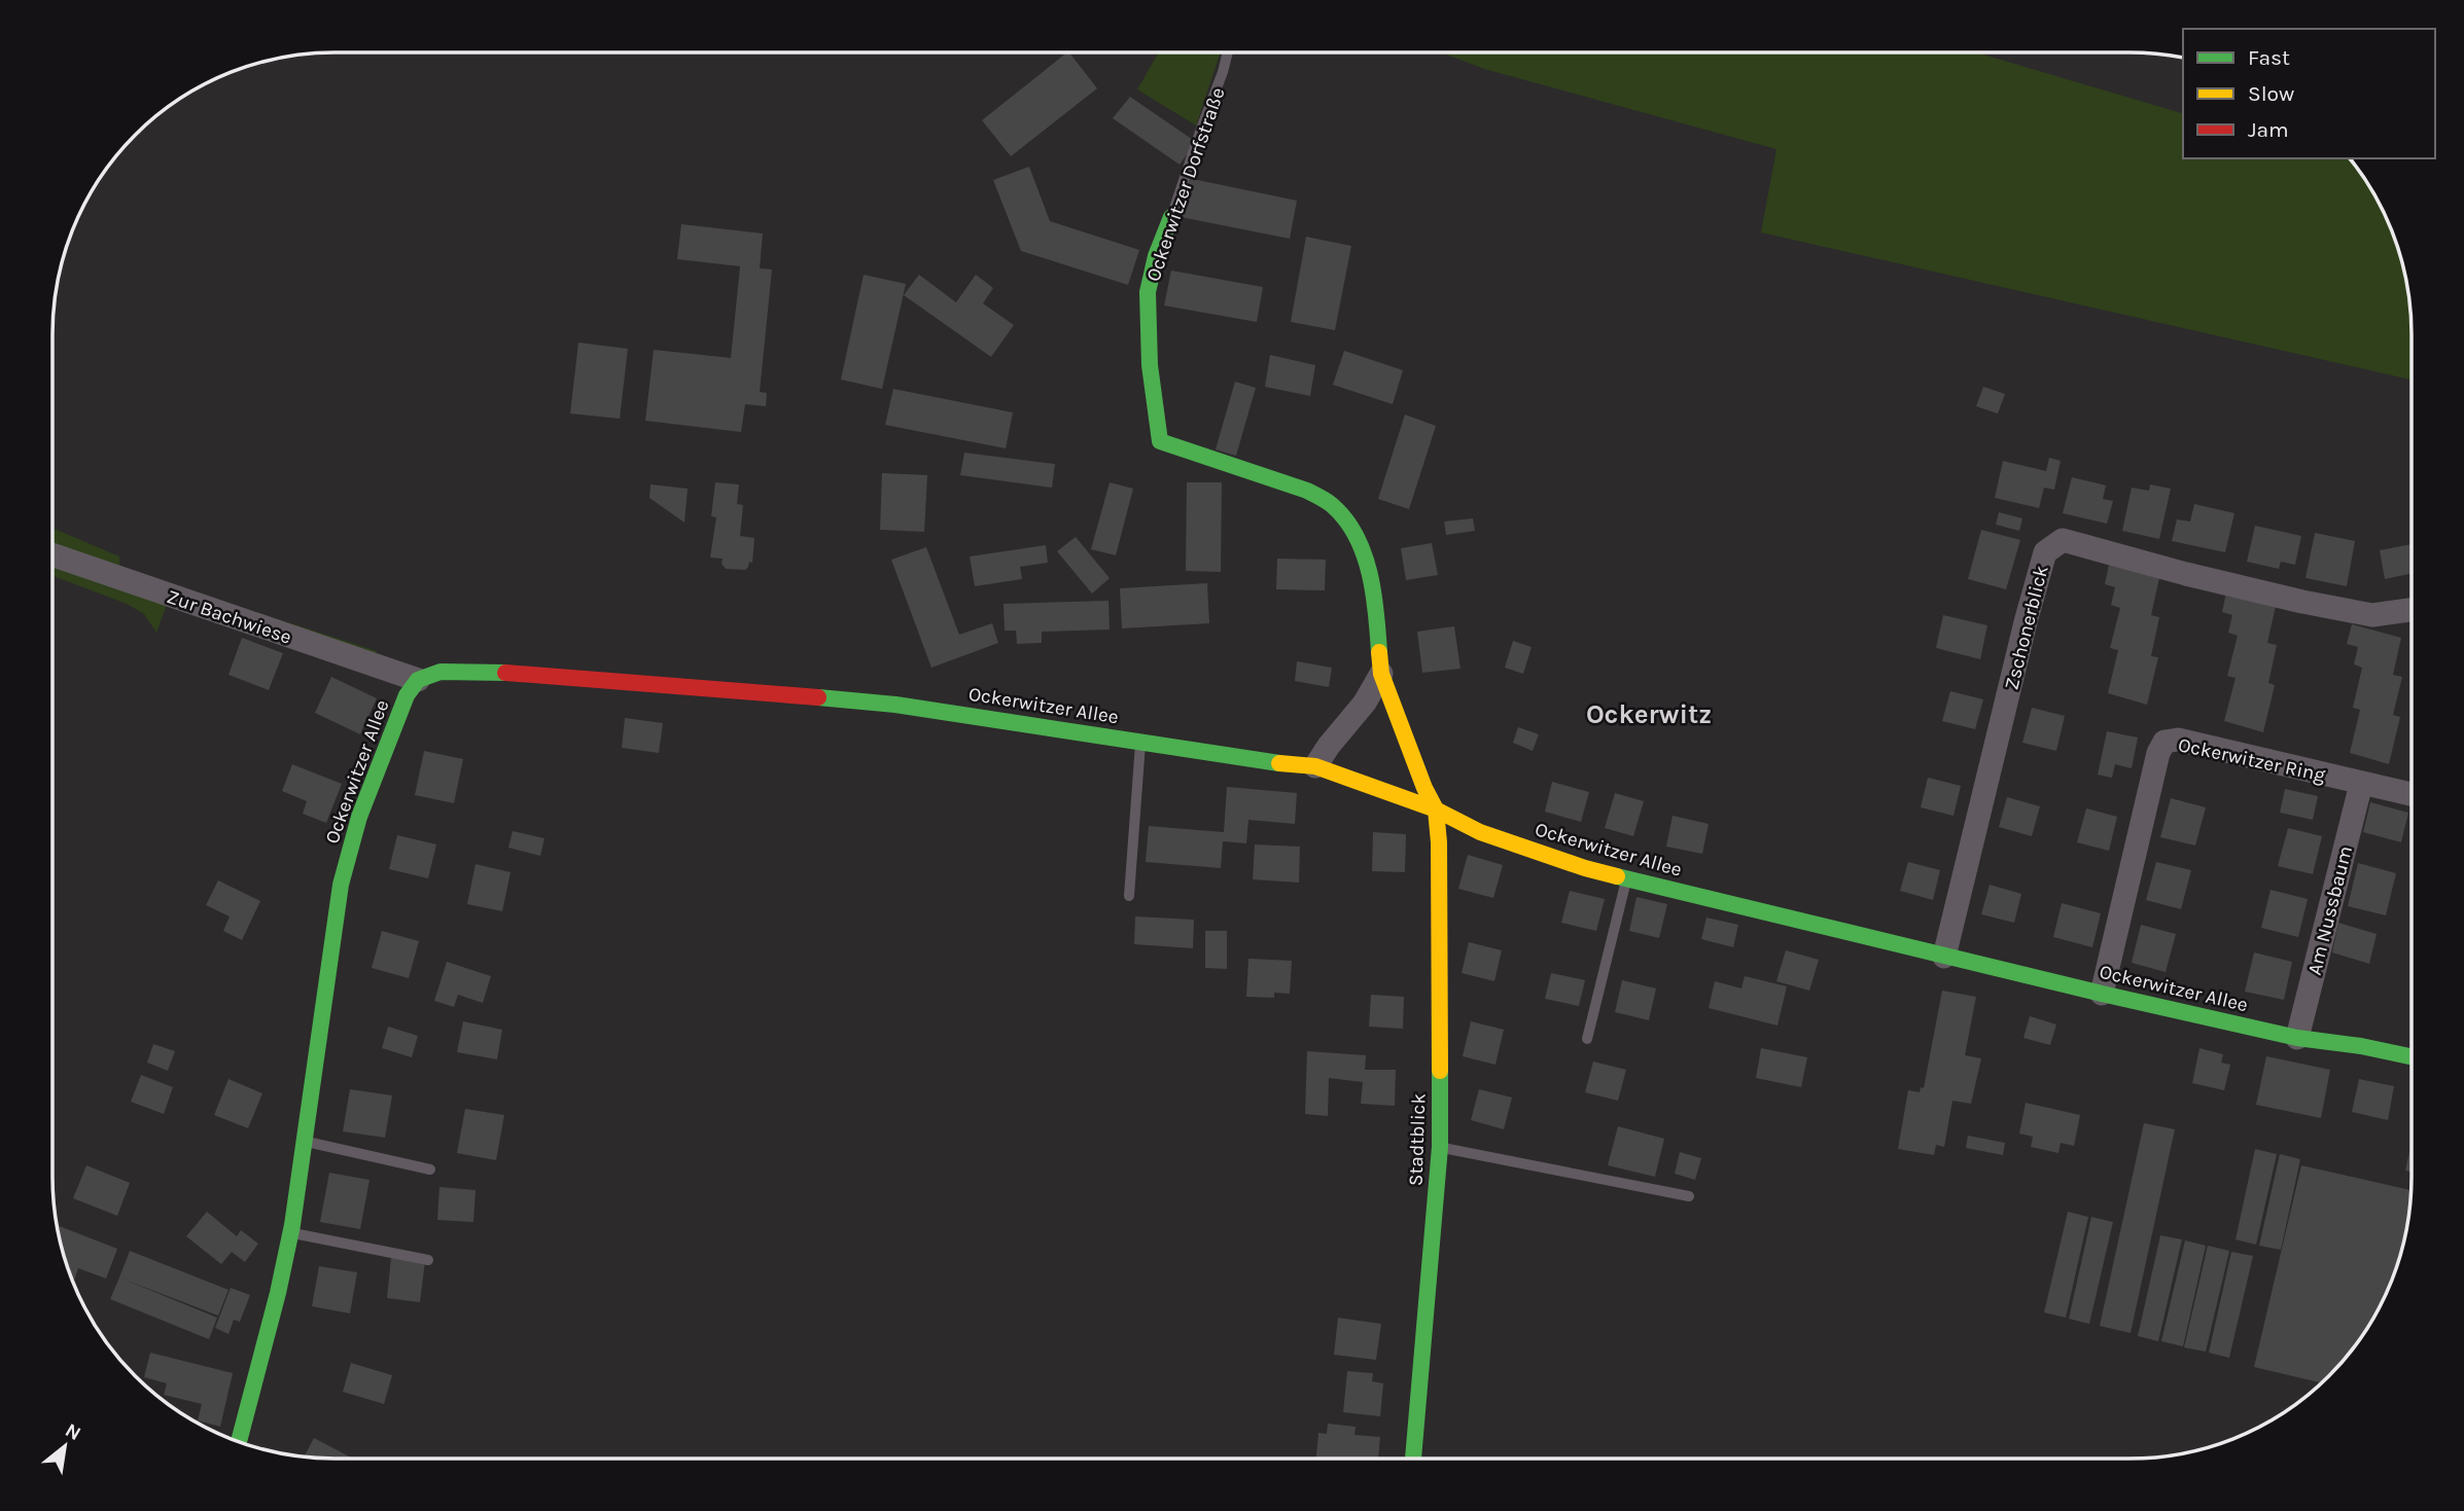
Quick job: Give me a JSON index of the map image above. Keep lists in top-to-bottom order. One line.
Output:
{"streets":{"street":["Ockerwitzer Dorfstraße","Zur Bachwiese","Zschonerblick","Ockerwitzer Allee","Ockerwitzer Ring","Am Nussbaum","Stadtblick"]},"crossings":[["Ockerwitzer Dorfstraße","Ockerwitzer Allee"],["Ockerwitzer Dorfstraße","Stadtblick"],["Zur Bachwiese","Ockerwitzer Allee"],["Zschonerblick","Ockerwitzer Allee"],["Ockerwitzer Allee","Ockerwitzer Ring"],["Ockerwitzer Allee","Am Nussbaum"],["Ockerwitzer Allee","Stadtblick"],["Ockerwitzer Ring","Am Nussbaum"]],"districts":["Ockerwitz"],"legend":["Fast","Slow","Jam"],"north":"top right"}
